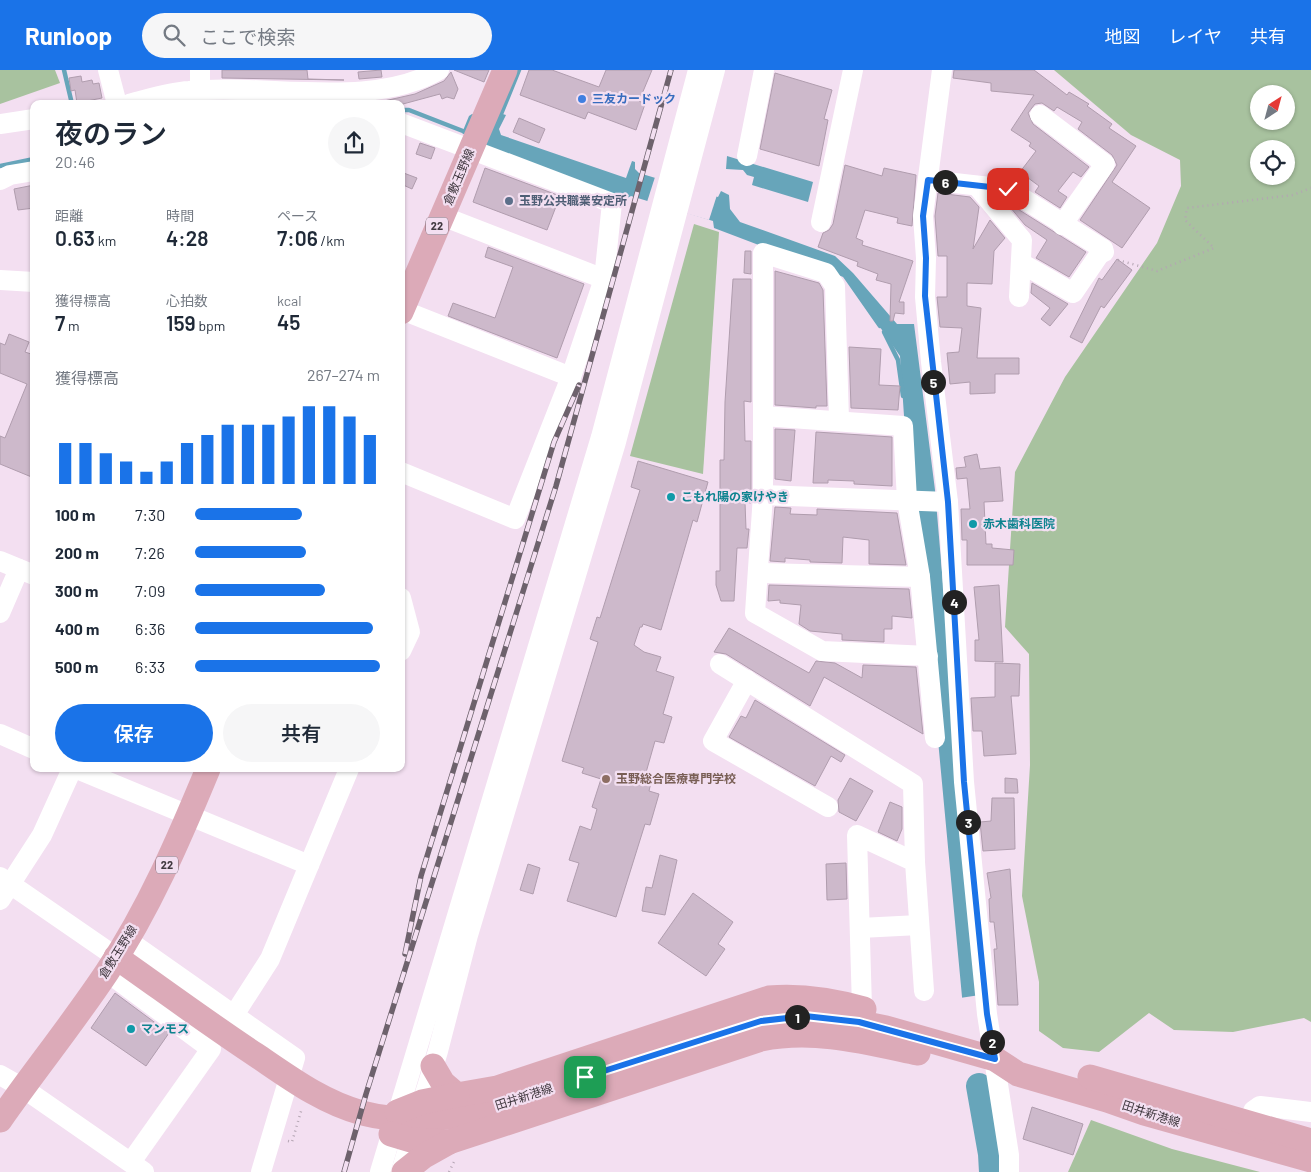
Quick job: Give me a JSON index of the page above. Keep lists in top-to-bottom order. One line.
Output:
{"streets":{"main road":["倉敷玉野線","22","田井新港線"]},"crossings":[["倉敷玉野線","田井新港線"]],"places":["三友カードック","玉野公共職業安定所","こもれ陽の家けやき","赤木歯科医院","玉野総合医療専門学校","マンモス"],"north":"top right","page":{"header":"Runloop","search":"ここで検索","nav":["地図","レイヤ","共有"],"heading":["夜のラン","20:46"],"pins":["6","5","4","3","1","2"],"stats":[["距離","0.63 km"],["時間","4:28"],["ペース","7:06 /km"],["獲得標高","7 m"],["心拍数","159 bpm"],["kcal","45"]],"chart":["獲得標高","267–274 m"],"list":[{"name":"100 m","note":"7:30"},{"name":"200 m","note":"7:26"},{"name":"300 m","note":"7:09"},{"name":"400 m","note":"6:36"},{"name":"500 m","note":"6:33"}],"buttons":["保存","共有"]}}
